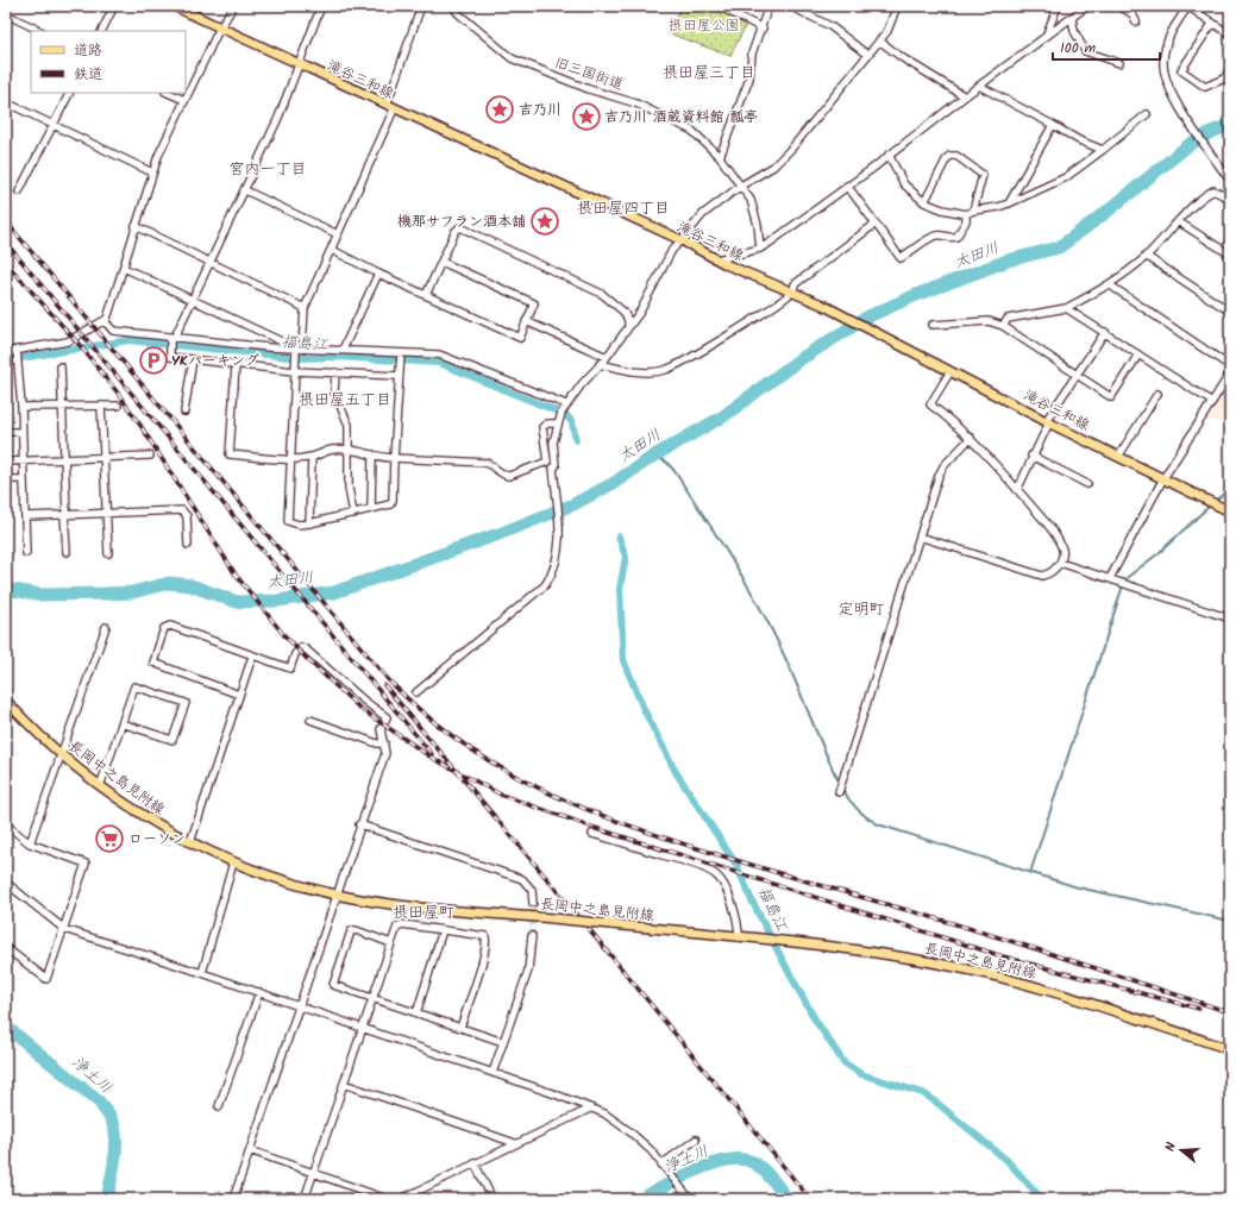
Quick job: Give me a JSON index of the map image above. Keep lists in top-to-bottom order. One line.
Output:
{"streets":{"main road":["滝谷三和線","長岡中之島見附線"],"street":["旧三国街道"]},"districts":["摂田屋三丁目","宮内一丁目","摂田屋四丁目","摂田屋五丁目","定明町","摂田屋町"],"water":["太田川","福島江","浄土川"],"parks":["摂田屋公園"],"places":{"place":["吉乃川","吉乃川 酒蔵資料館 瓢亭","機那サフラン酒本舗"],"parking":["YKパーキング"],"supermarket":["ローソン"]},"legend":["道路","鉄道"],"scale_bar":"100 m","north":"left"}
